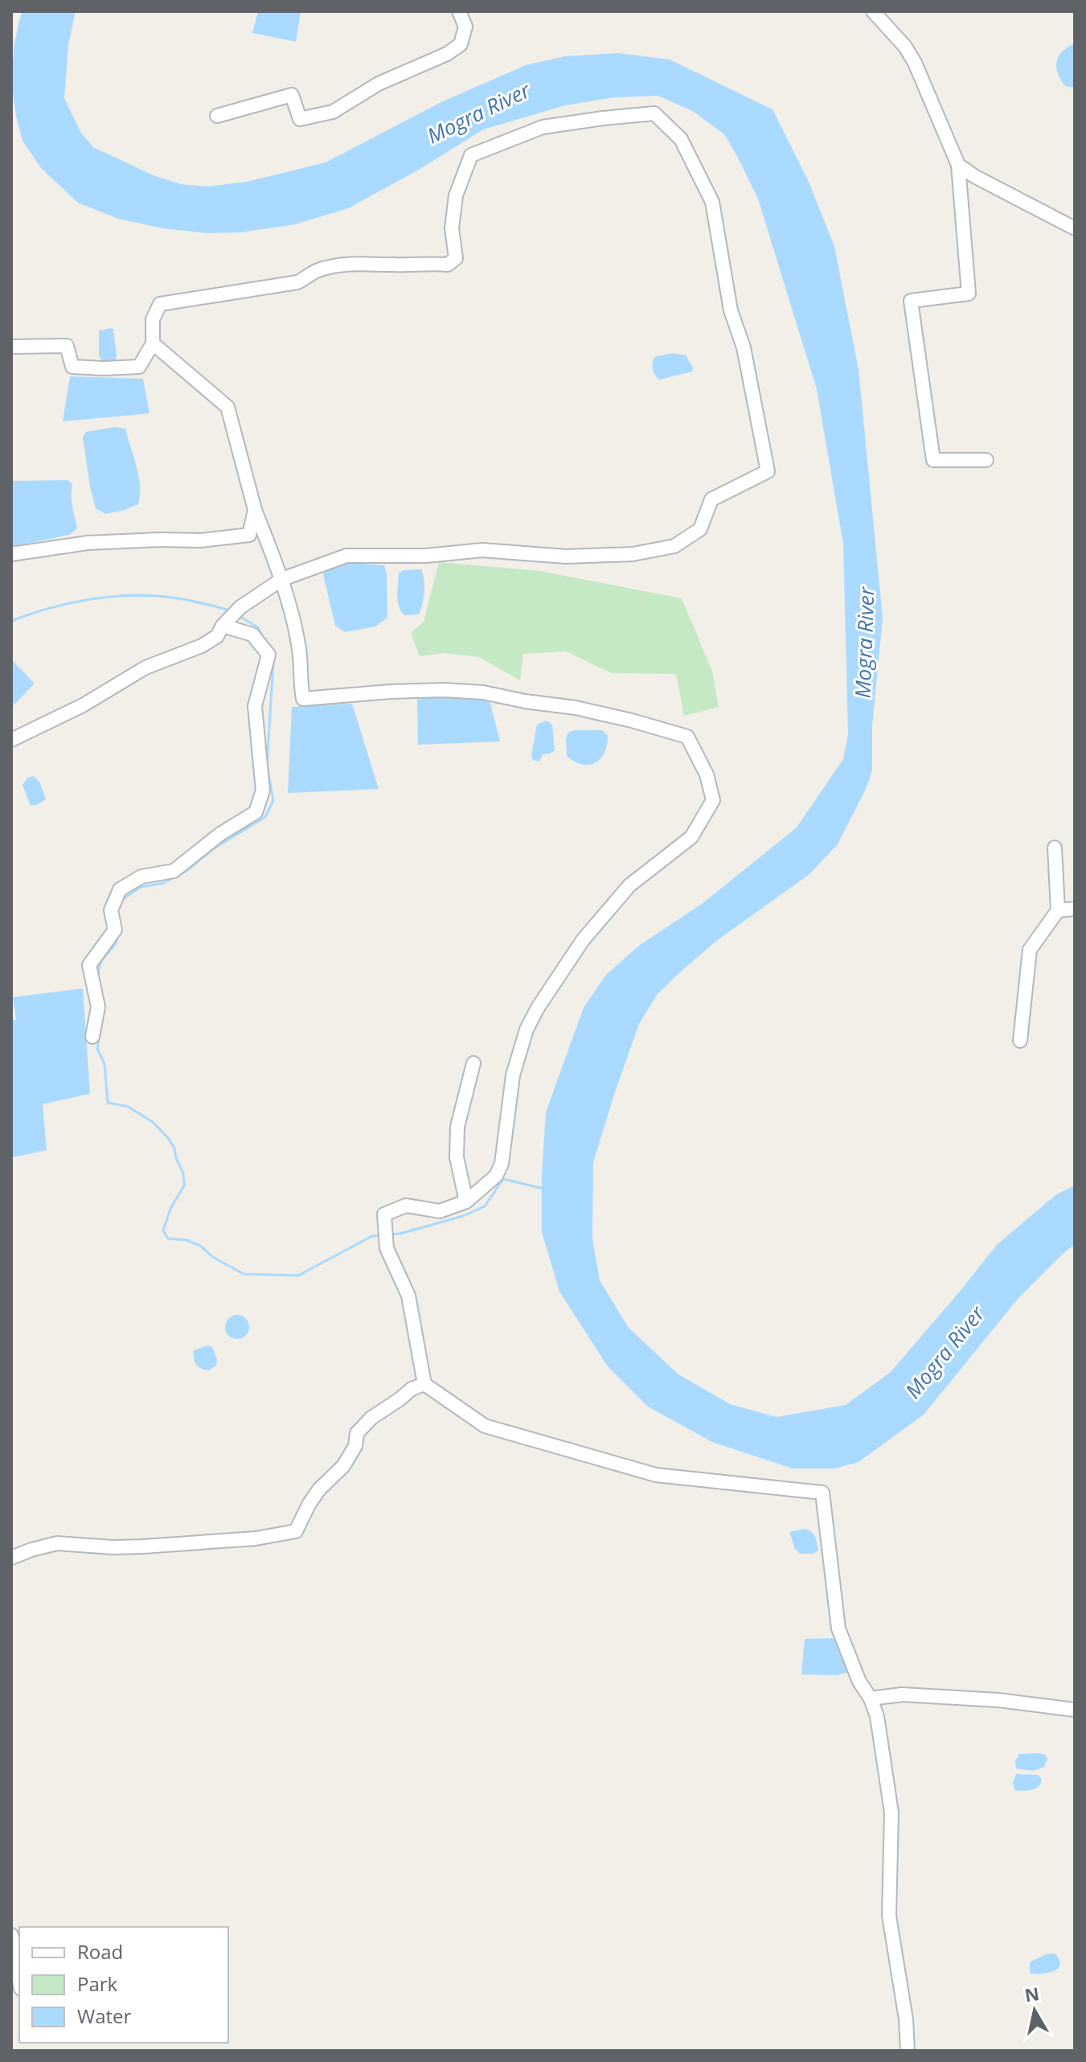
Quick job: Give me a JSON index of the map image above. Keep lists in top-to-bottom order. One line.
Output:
{"water":["Mogra River"],"legend":["Road","Park","Water"],"north":"top"}
